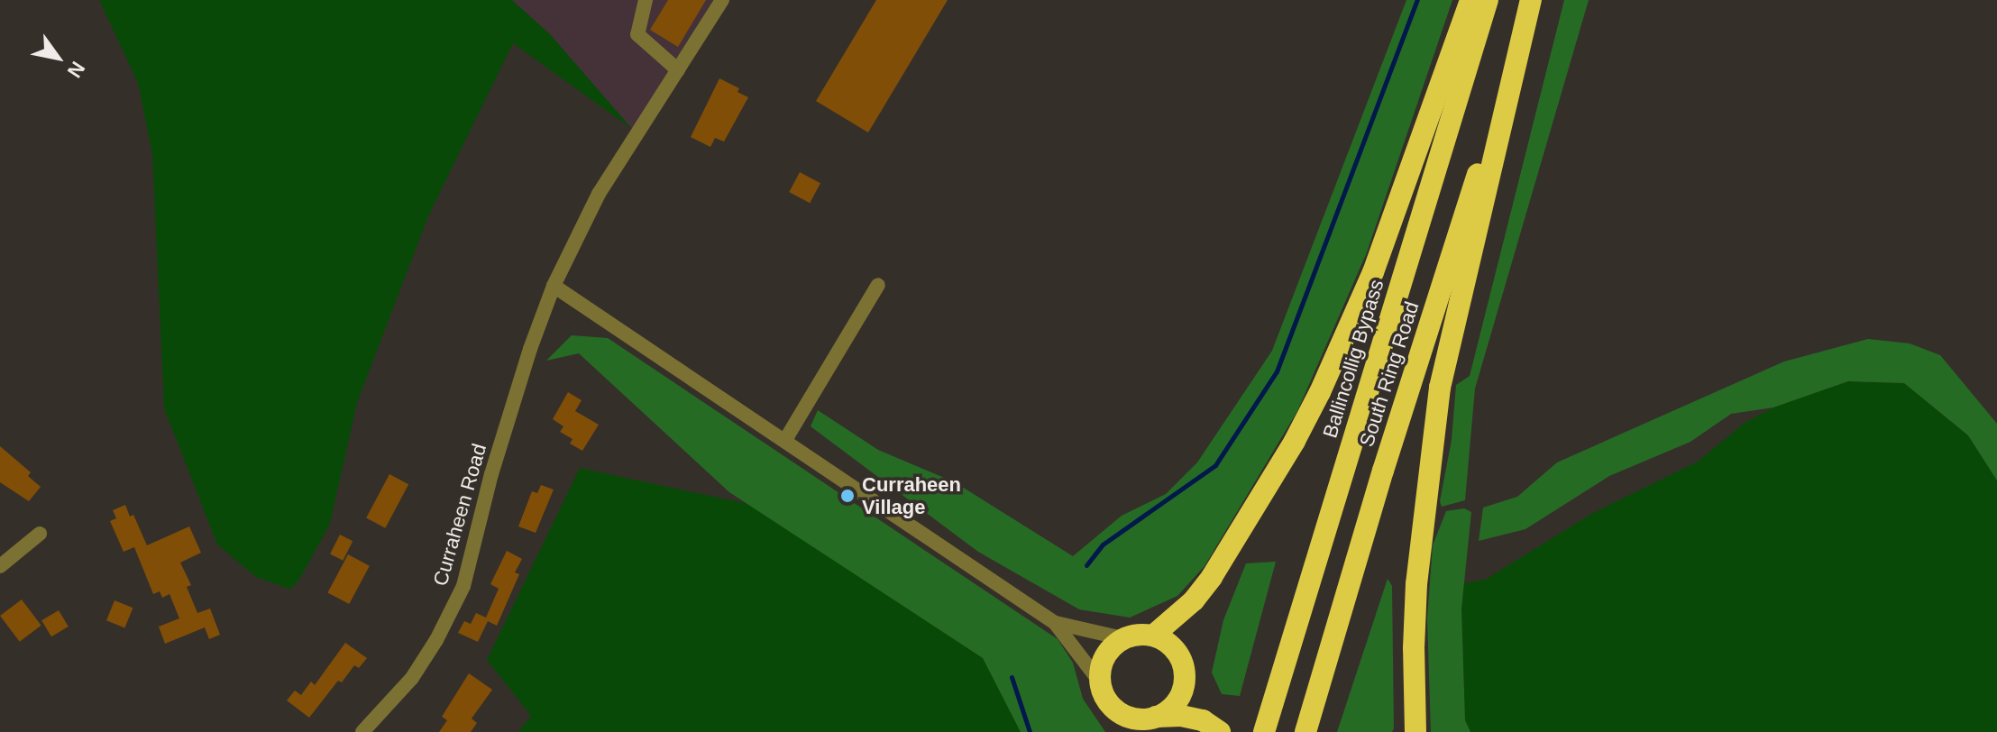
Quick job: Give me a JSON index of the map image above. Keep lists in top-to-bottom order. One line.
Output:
{"streets":{"highway":["Ballincollig Bypass","South Ring Road"],"street":["Curraheen Road"]},"places":["Curraheen Village"],"north":"bottom right"}
